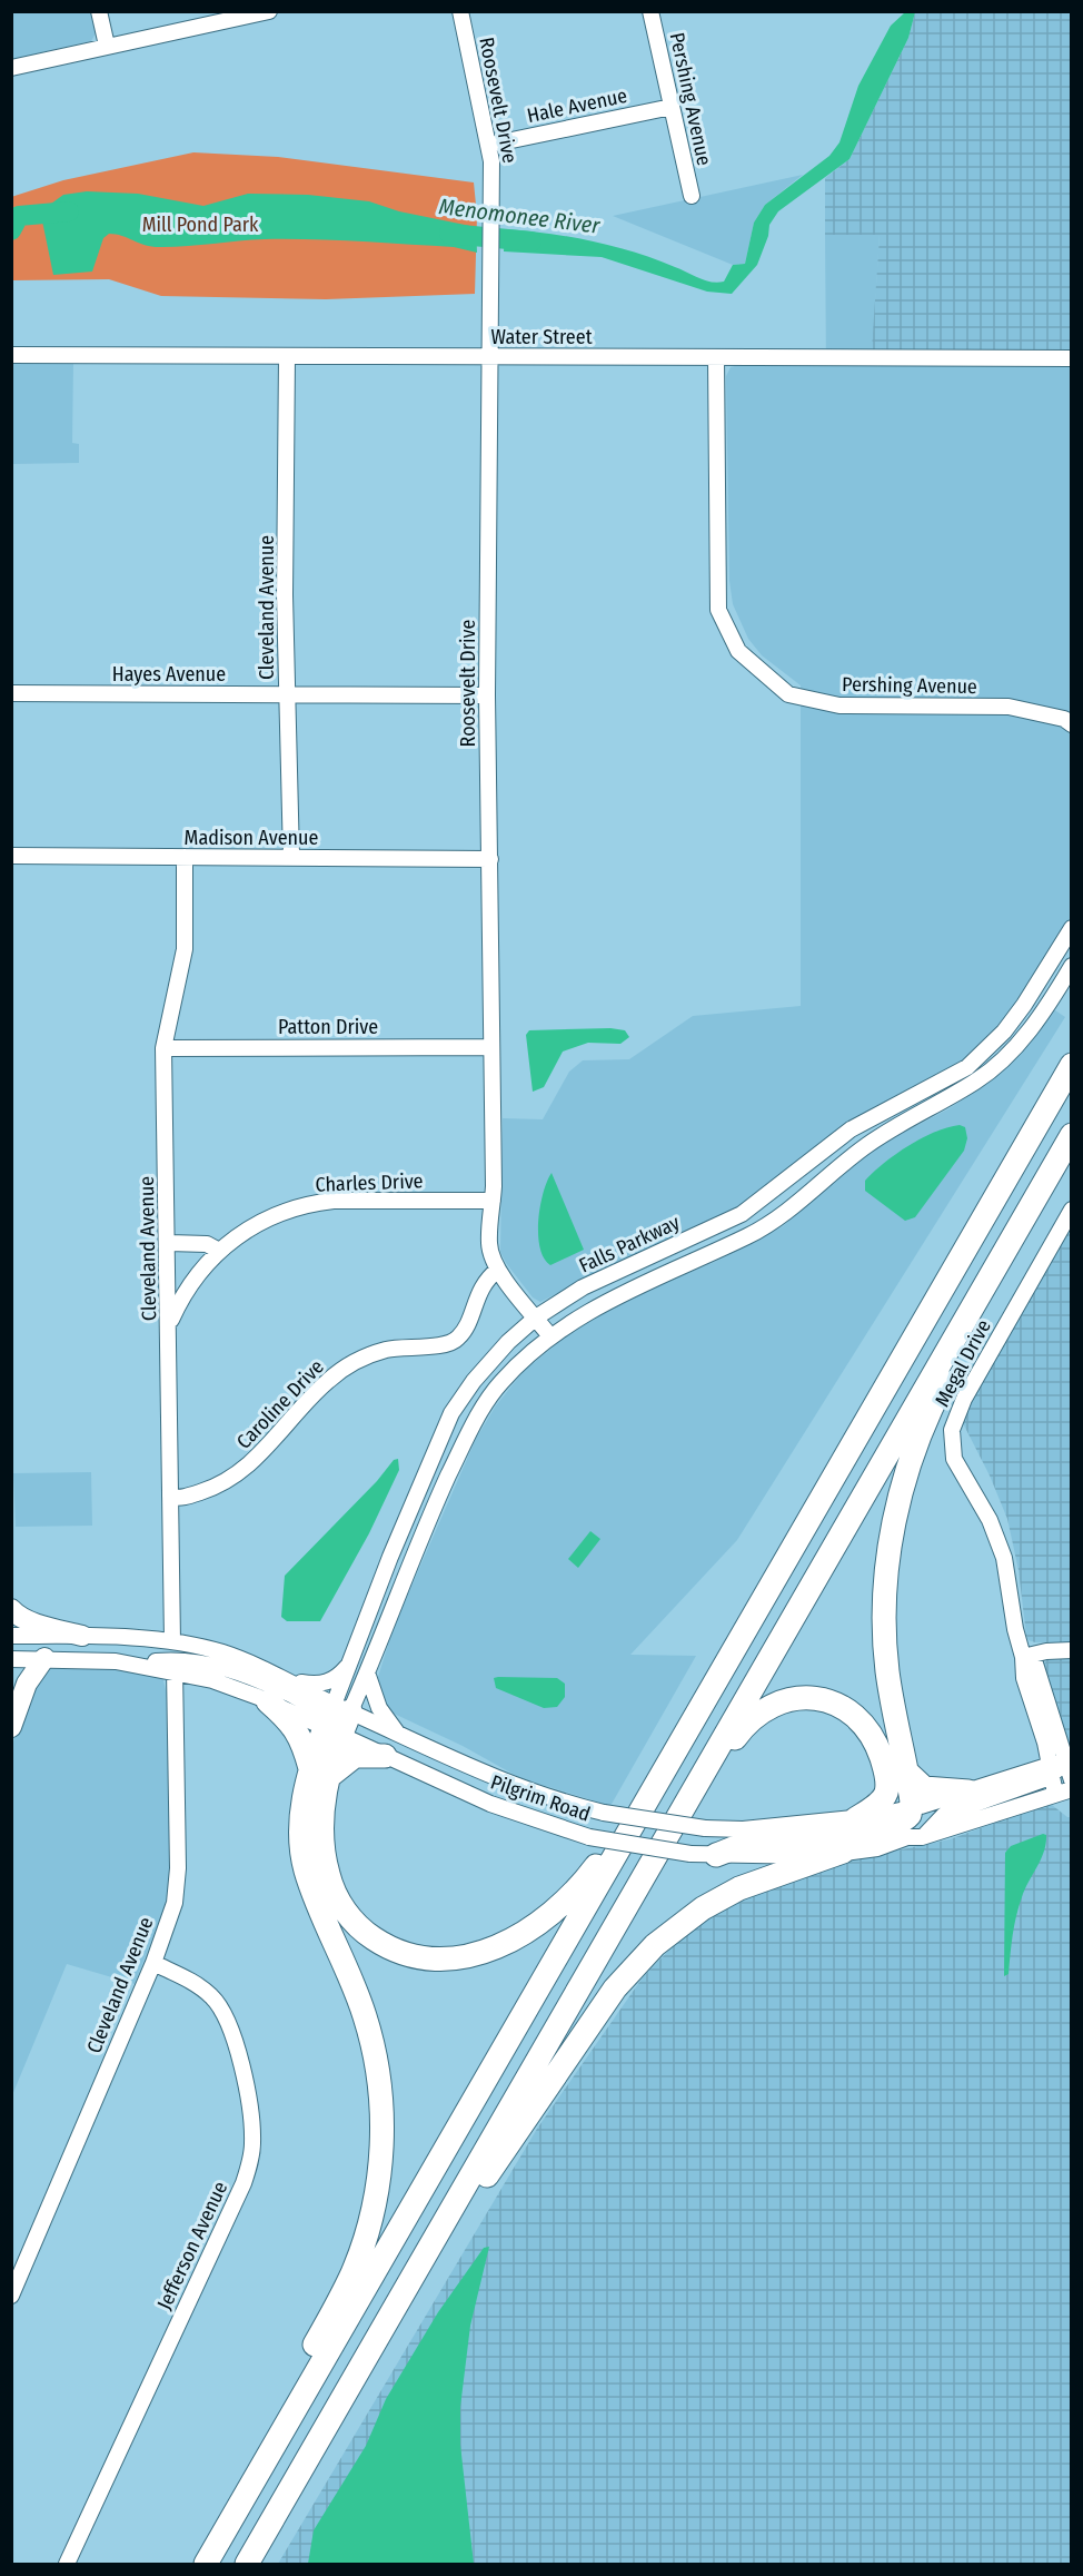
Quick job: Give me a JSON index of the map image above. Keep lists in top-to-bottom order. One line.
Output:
{"streets":{"street":["Pershing Avenue","Roosevelt Drive","Hale Avenue","Water Street","Cleveland Avenue","Hayes Avenue","Madison Avenue","Patton Drive","Charles Drive","Falls Parkway","Megal Drive","Caroline Drive","Pilgrim Road","Jefferson Avenue"]},"crossings":[["Pershing Avenue","Hale Avenue"],["Pershing Avenue","Water Street"],["Roosevelt Drive","Hale Avenue"],["Roosevelt Drive","Water Street"],["Roosevelt Drive","Hayes Avenue"],["Roosevelt Drive","Madison Avenue"],["Roosevelt Drive","Patton Drive"],["Roosevelt Drive","Charles Drive"],["Roosevelt Drive","Falls Parkway"],["Roosevelt Drive","Caroline Drive"],["Water Street","Cleveland Avenue"],["Cleveland Avenue","Hayes Avenue"],["Cleveland Avenue","Madison Avenue"],["Cleveland Avenue","Patton Drive"],["Cleveland Avenue","Charles Drive"],["Cleveland Avenue","Caroline Drive"],["Cleveland Avenue","Pilgrim Road"],["Cleveland Avenue","Jefferson Avenue"],["Falls Parkway","Pilgrim Road"],["Megal Drive","Pilgrim Road"]],"water":["Menomonee River"],"parks":["Mill Pond Park"]}
